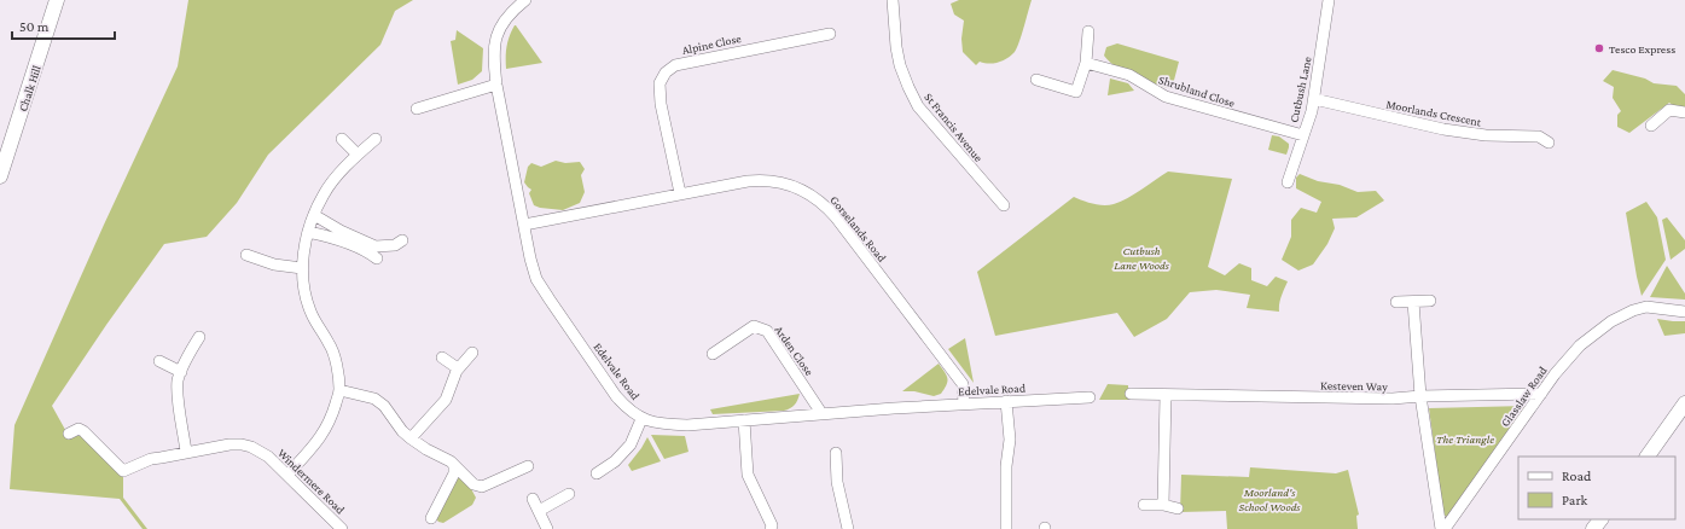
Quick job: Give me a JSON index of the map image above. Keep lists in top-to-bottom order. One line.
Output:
{"streets":{"street":["Alpine Close","Chalk Hill","Cutbush Lane","Shrubland Close","Moorlands Crescent","St Francis Avenue","Gorselands Road","Arden Close","Edelvale Road","Kesteven Way","Glasslaw Road","Windermere Road"]},"crossings":[["Alpine Close","Gorselands Road"],["Cutbush Lane","Shrubland Close"],["Cutbush Lane","Moorlands Crescent"],["Gorselands Road","Edelvale Road"],["Arden Close","Edelvale Road"],["Kesteven Way","Glasslaw Road"]],"parks":["Cutbush Lane Woods","The Triangle","Moorland's School Woods"],"places":["Tesco Express"],"legend":["Road","Park"],"scale_bar":"50 m"}
